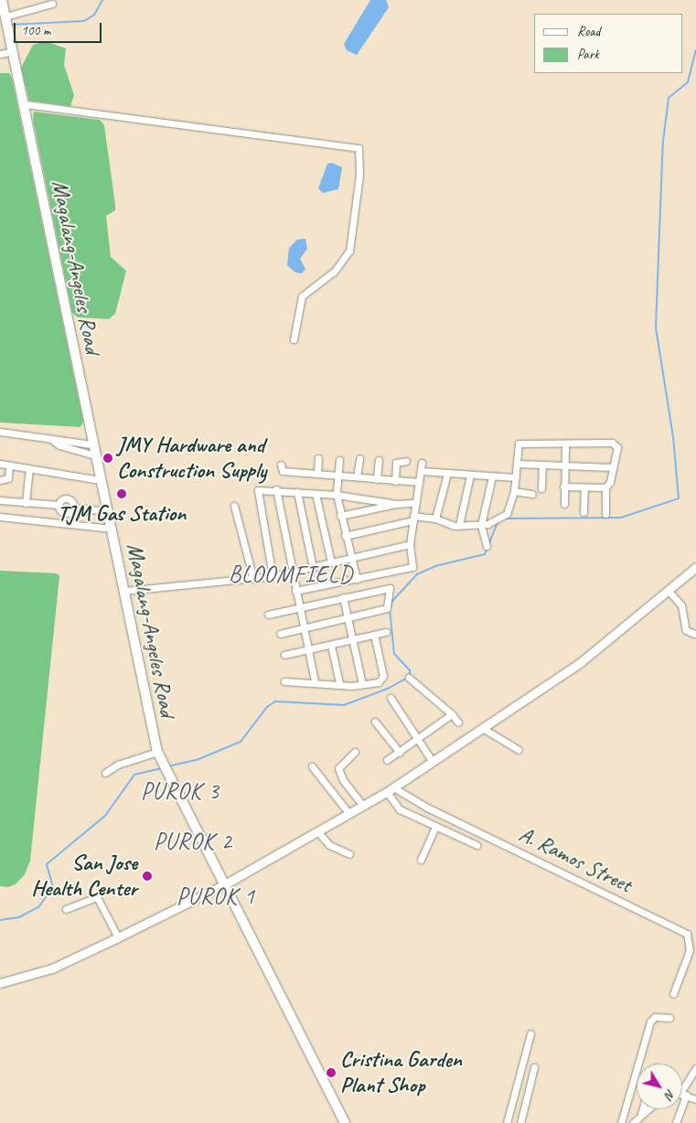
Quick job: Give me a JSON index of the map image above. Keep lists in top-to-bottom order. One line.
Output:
{"streets":{"main road":["Magalang-Angeles Road"],"street":["A. Ramos Street"]},"districts":["BLOOMFIELD","PUROK 3","PUROK 2","PUROK 1"],"places":["JMY Hardware and Construction Supply","TJM Gas Station","San Jose Health Center","Cristina Garden Plant Shop"],"legend":["Road","Park"],"scale_bar":"100 m","north":"bottom right"}
